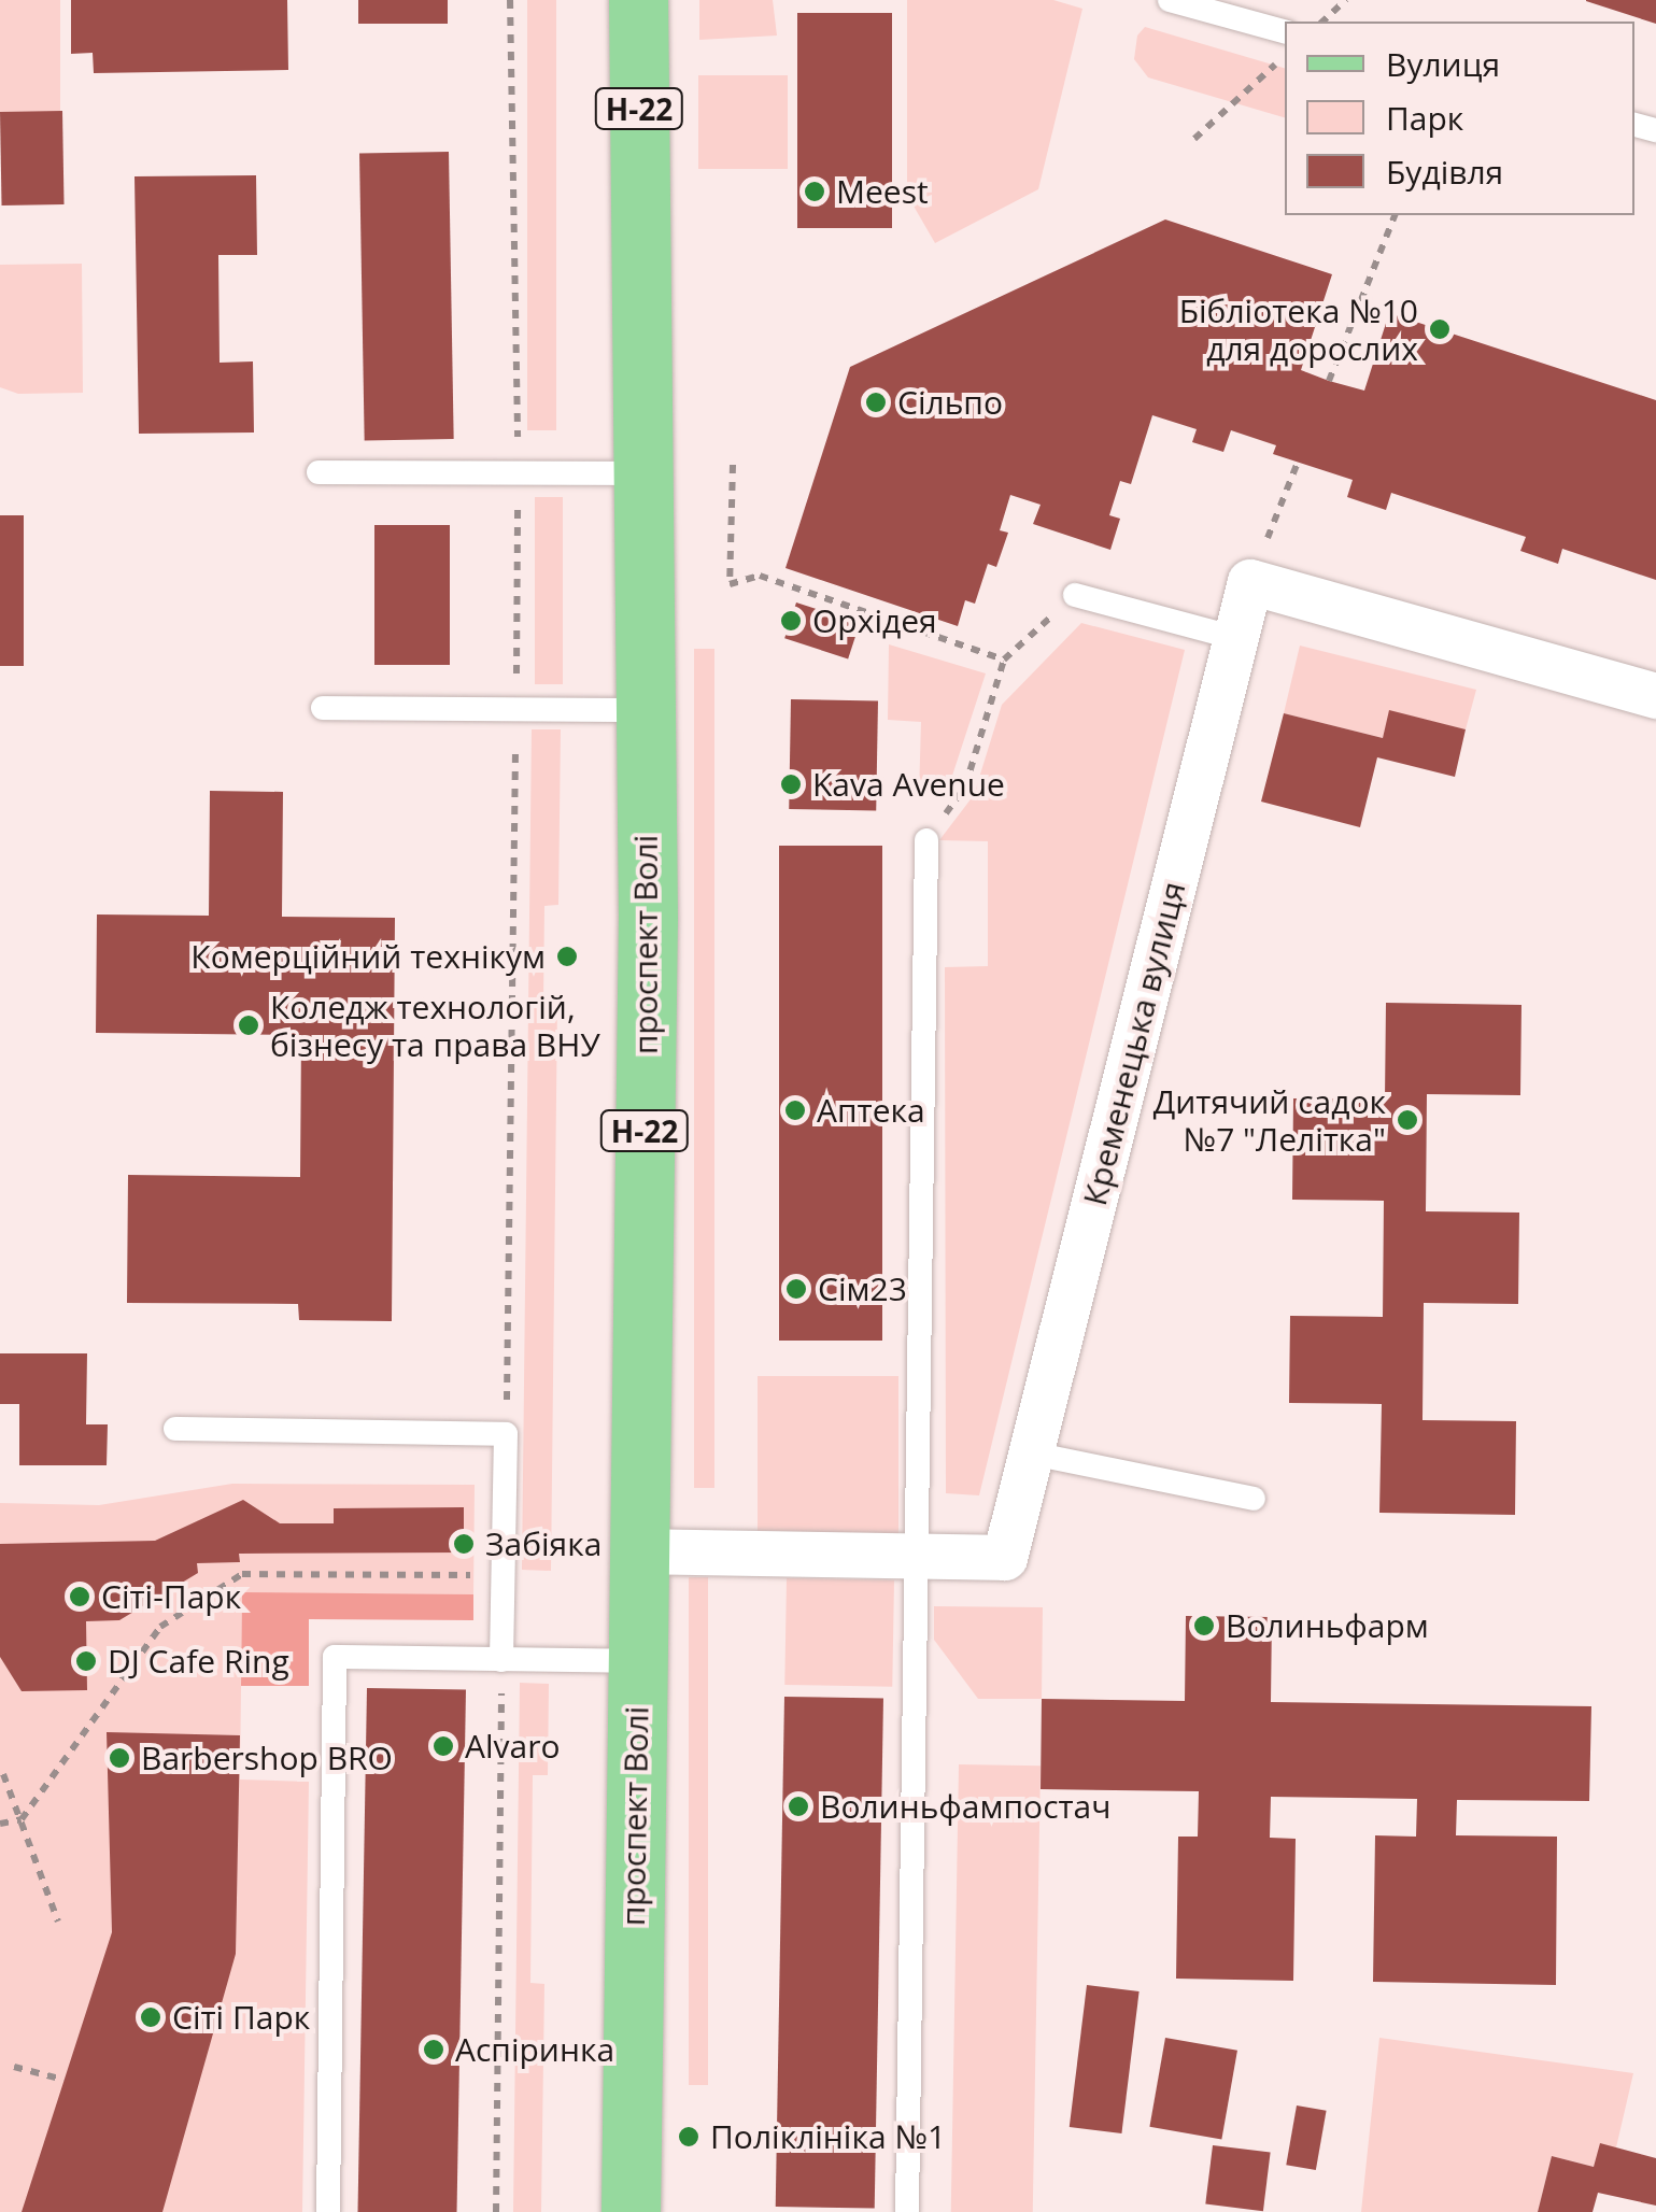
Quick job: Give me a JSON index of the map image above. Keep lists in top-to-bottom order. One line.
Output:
{"streets":{"main road":["Н-22","проспект Волі"],"street":["Кременецька вулиця"]},"crossings":[["проспект Волі","Кременецька вулиця"]],"places":["Meest","Бібліотека №10 для дорослих","Сільпо","Орхідея","Kava Avenue","Комерційний технікум","Коледж технологій, бізнесу та права ВНУ","Аптека","Дитячий садок №7 \"Лелітка\"","Сім23","Забіяка","Сіті-Парк","Волиньфарм","DJ Cafe Ring","Alvaro","Barbershop BRO","Волиньфампостач","Сіті Парк","Аспіринка","Поліклініка №1"],"legend":["Вулиця","Парк","Будівля"]}
